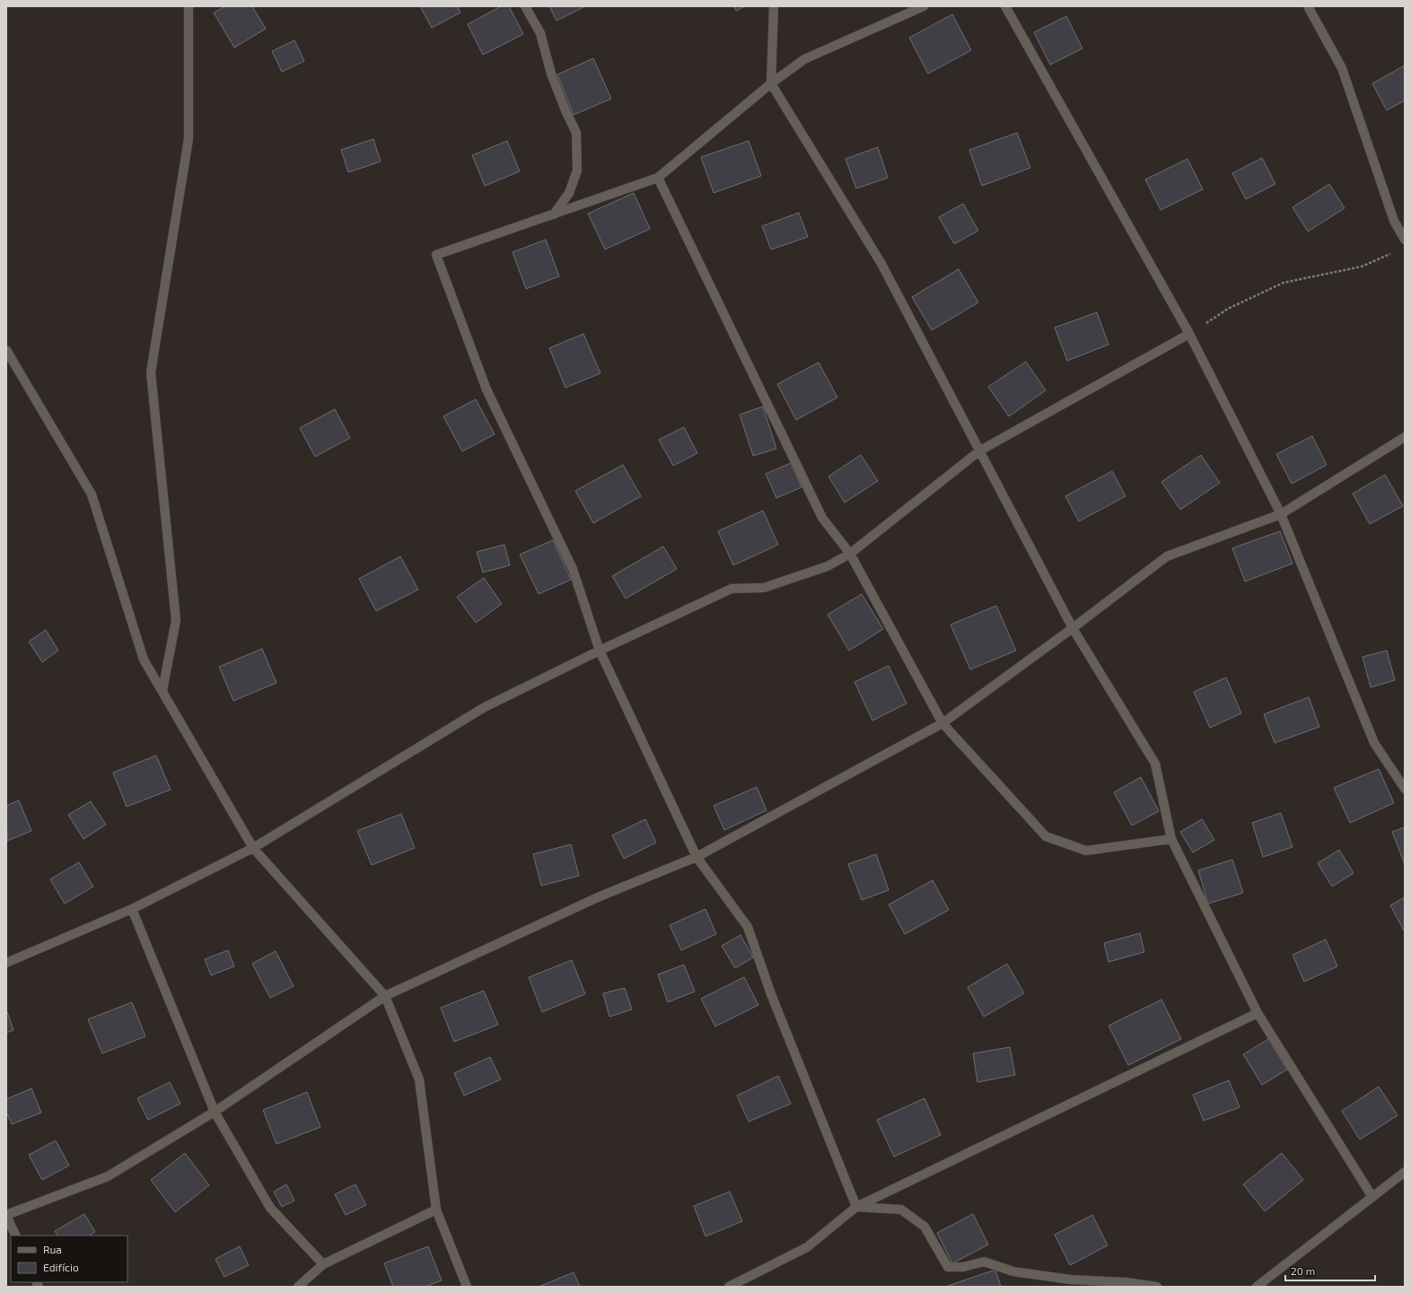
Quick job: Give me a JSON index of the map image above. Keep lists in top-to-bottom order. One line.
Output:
{"legend":["Rua","Edifício"],"scale_bar":"20 m"}
